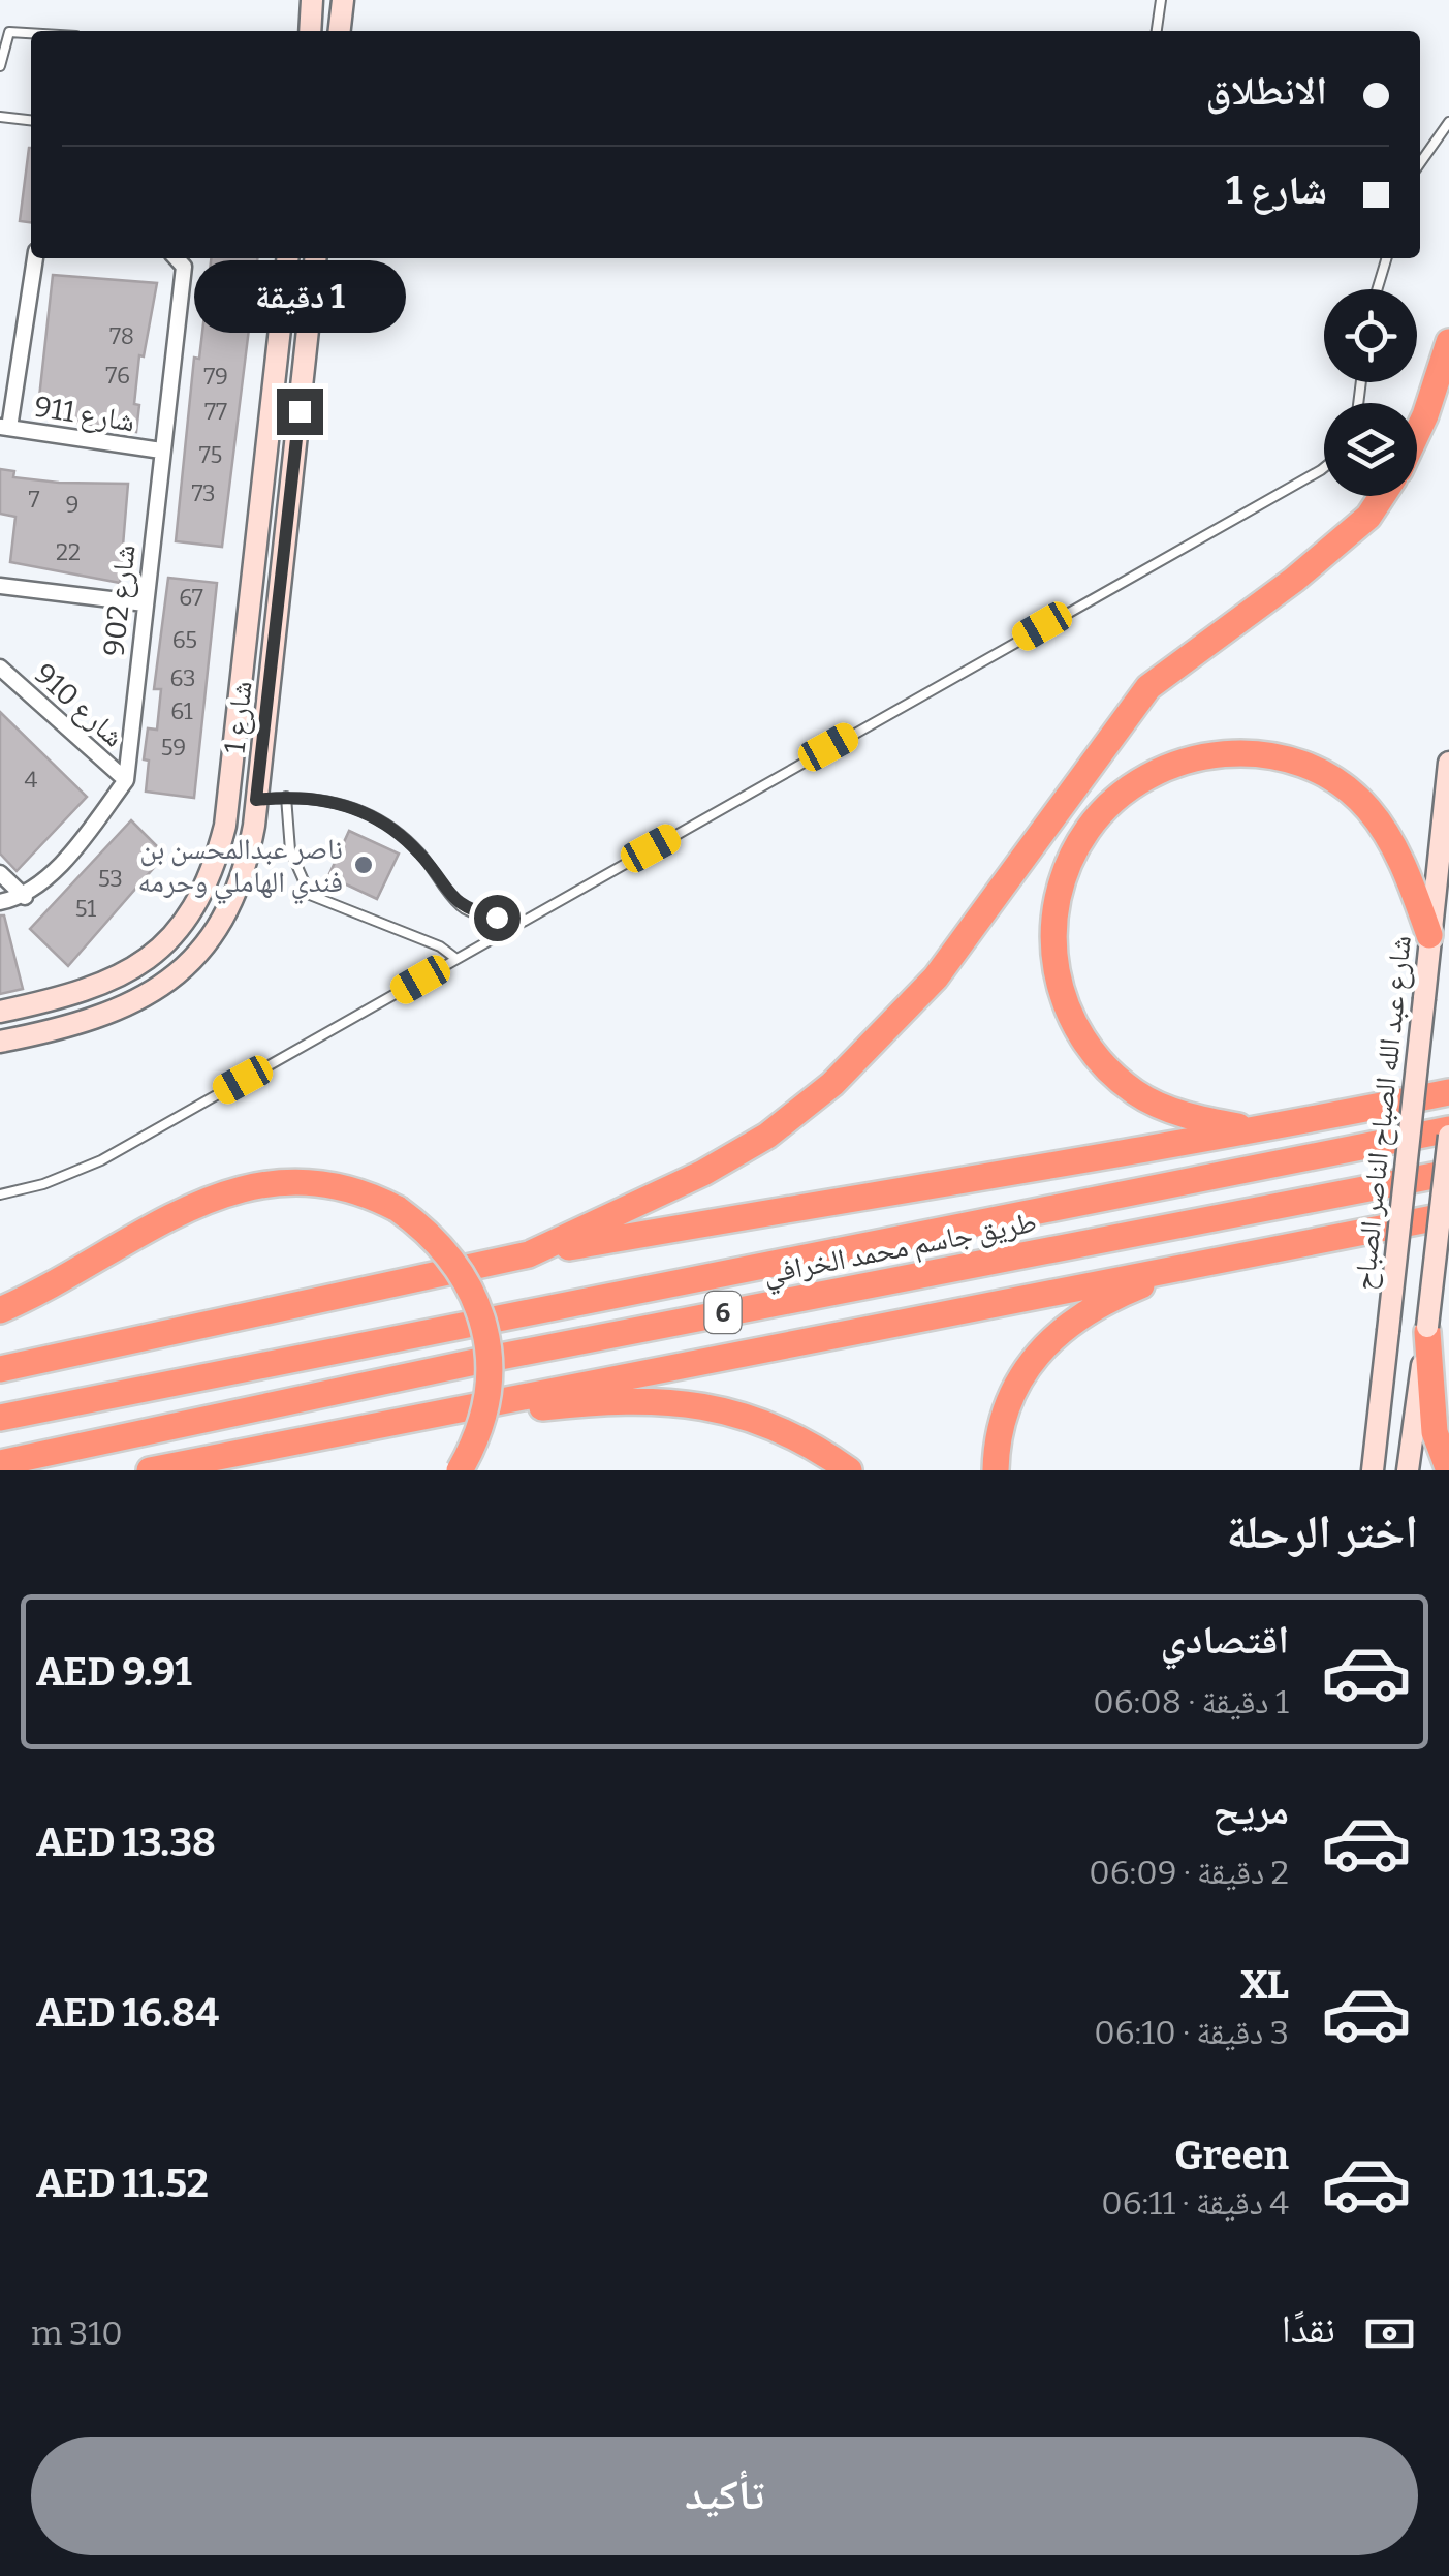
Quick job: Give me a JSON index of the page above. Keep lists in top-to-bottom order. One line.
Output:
{"streets":{"highway":["طريق جاسم محمد الخرافي","6"],"street":["شارع 911","شارع 902","شارع 910","شارع 1","شارع عبد الله الصباح الناصر الصباح"]},"crossings":[["شارع 911","شارع 902"],["شارع 902","شارع 910"]],"places":["ناصر عبدالمحسن بن فندي الهاملي وحرمه"],"house_numbers":["78","76","79","77","75","73","7","9","22","67","65","63","61","59","4","53","51"],"page":{"banner":["الانطلاق","شارع 1"],"bubble":"1 دقيقة","heading":"اختر الرحلة","list":[{"name":"اقتصادي","note":"1 دقيقة · 06:08","value":"AED 9.91"},{"name":"مريح","note":"2 دقيقة · 06:09","value":"AED 13.38"},{"name":"XL","note":"3 دقيقة · 06:10","value":"AED 16.84"},{"name":"Green","note":"4 دقيقة · 06:11","value":"AED 11.52"}],"pay":["نقدًا","310 m"],"buttons":"تأكيد"}}
